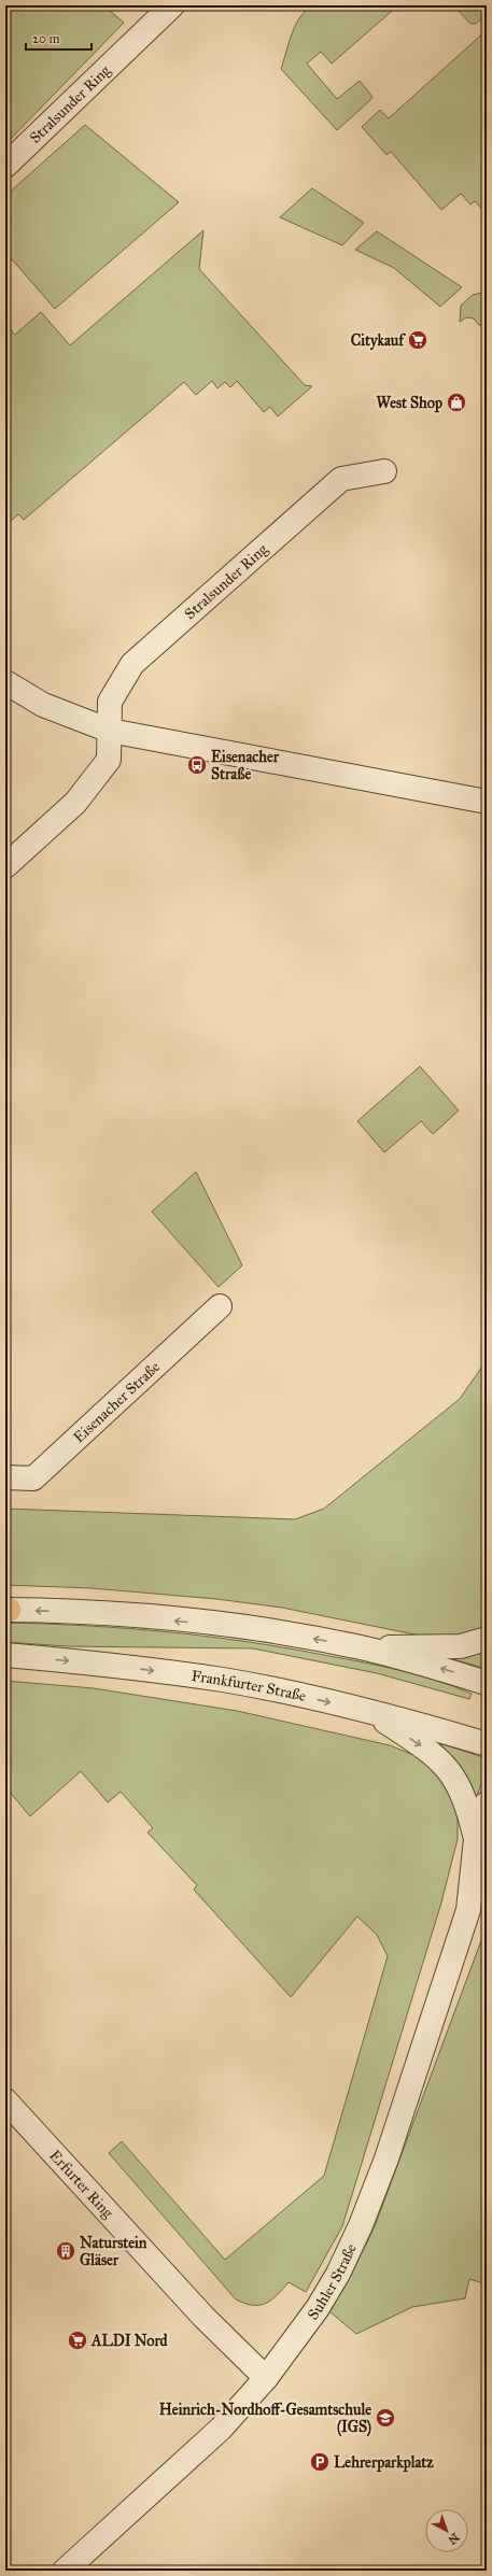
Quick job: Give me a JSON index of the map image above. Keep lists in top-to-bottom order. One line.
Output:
{"streets":{"street":["Stralsunder Ring","Eisenacher Straße","Frankfurter Straße","Erfurter Ring","Suhler Straße"]},"crossings":[["Erfurter Ring","Suhler Straße"]],"places":{"supermarket":["Citykauf","ALDI Nord"],"shop":["West Shop"],"bus stop":["Eisenacher Straße"],"building":["Naturstein Gläser"],"school or university":["Heinrich-Nordhoff-Gesamtschule (IGS)"],"parking":["Lehrerparkplatz"]},"scale_bar":"20 m","north":"bottom right"}
